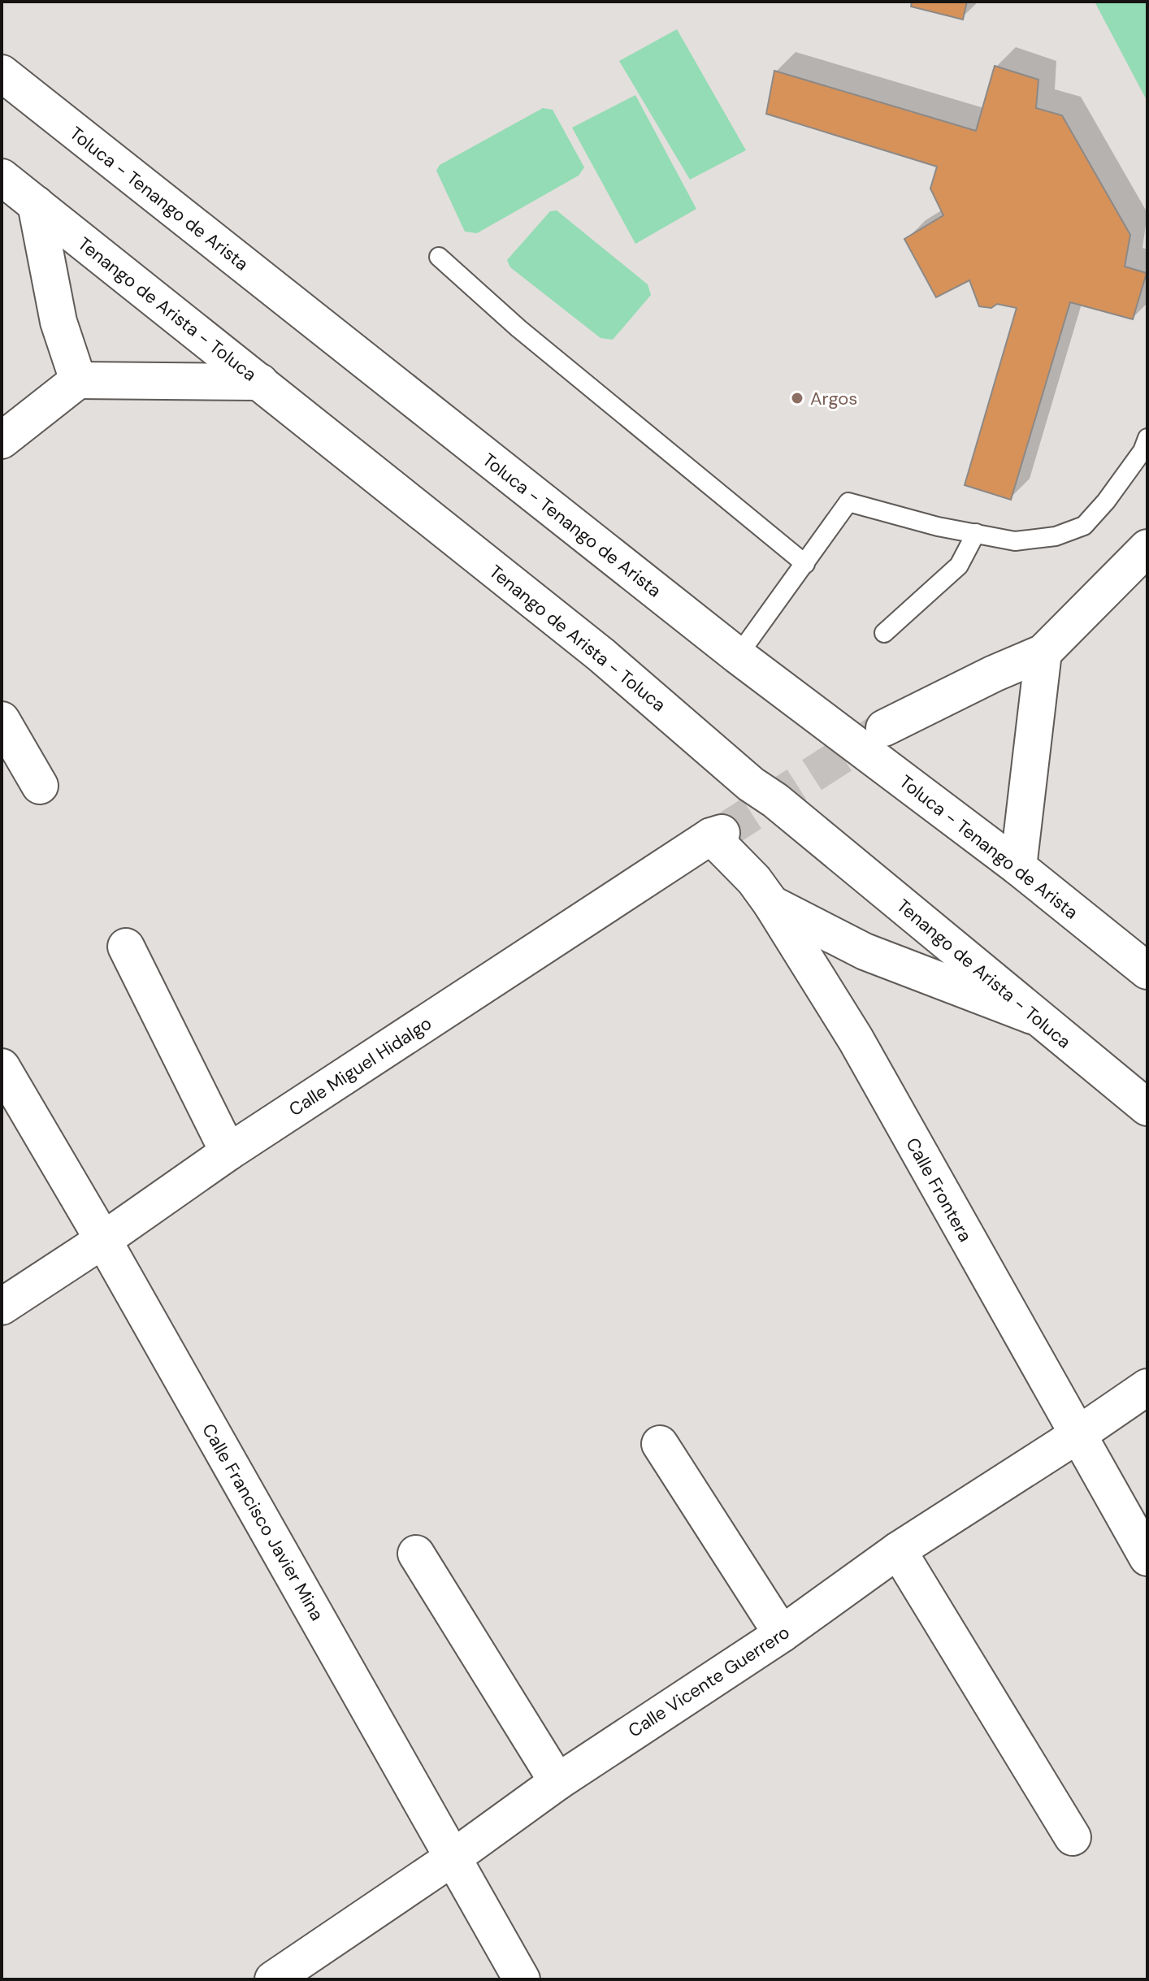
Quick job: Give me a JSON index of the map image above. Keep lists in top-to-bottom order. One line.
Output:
{"streets":{"main road":["Toluca - Tenango de Arista","Tenango de Arista - Toluca","Calle Miguel Hidalgo","Calle Frontera","Calle Francisco Javier Mina","Calle Vicente Guerrero"]},"crossings":[["Calle Miguel Hidalgo","Calle Frontera"],["Calle Miguel Hidalgo","Calle Francisco Javier Mina"],["Calle Frontera","Calle Vicente Guerrero"],["Calle Francisco Javier Mina","Calle Vicente Guerrero"]],"places":["Argos"]}
